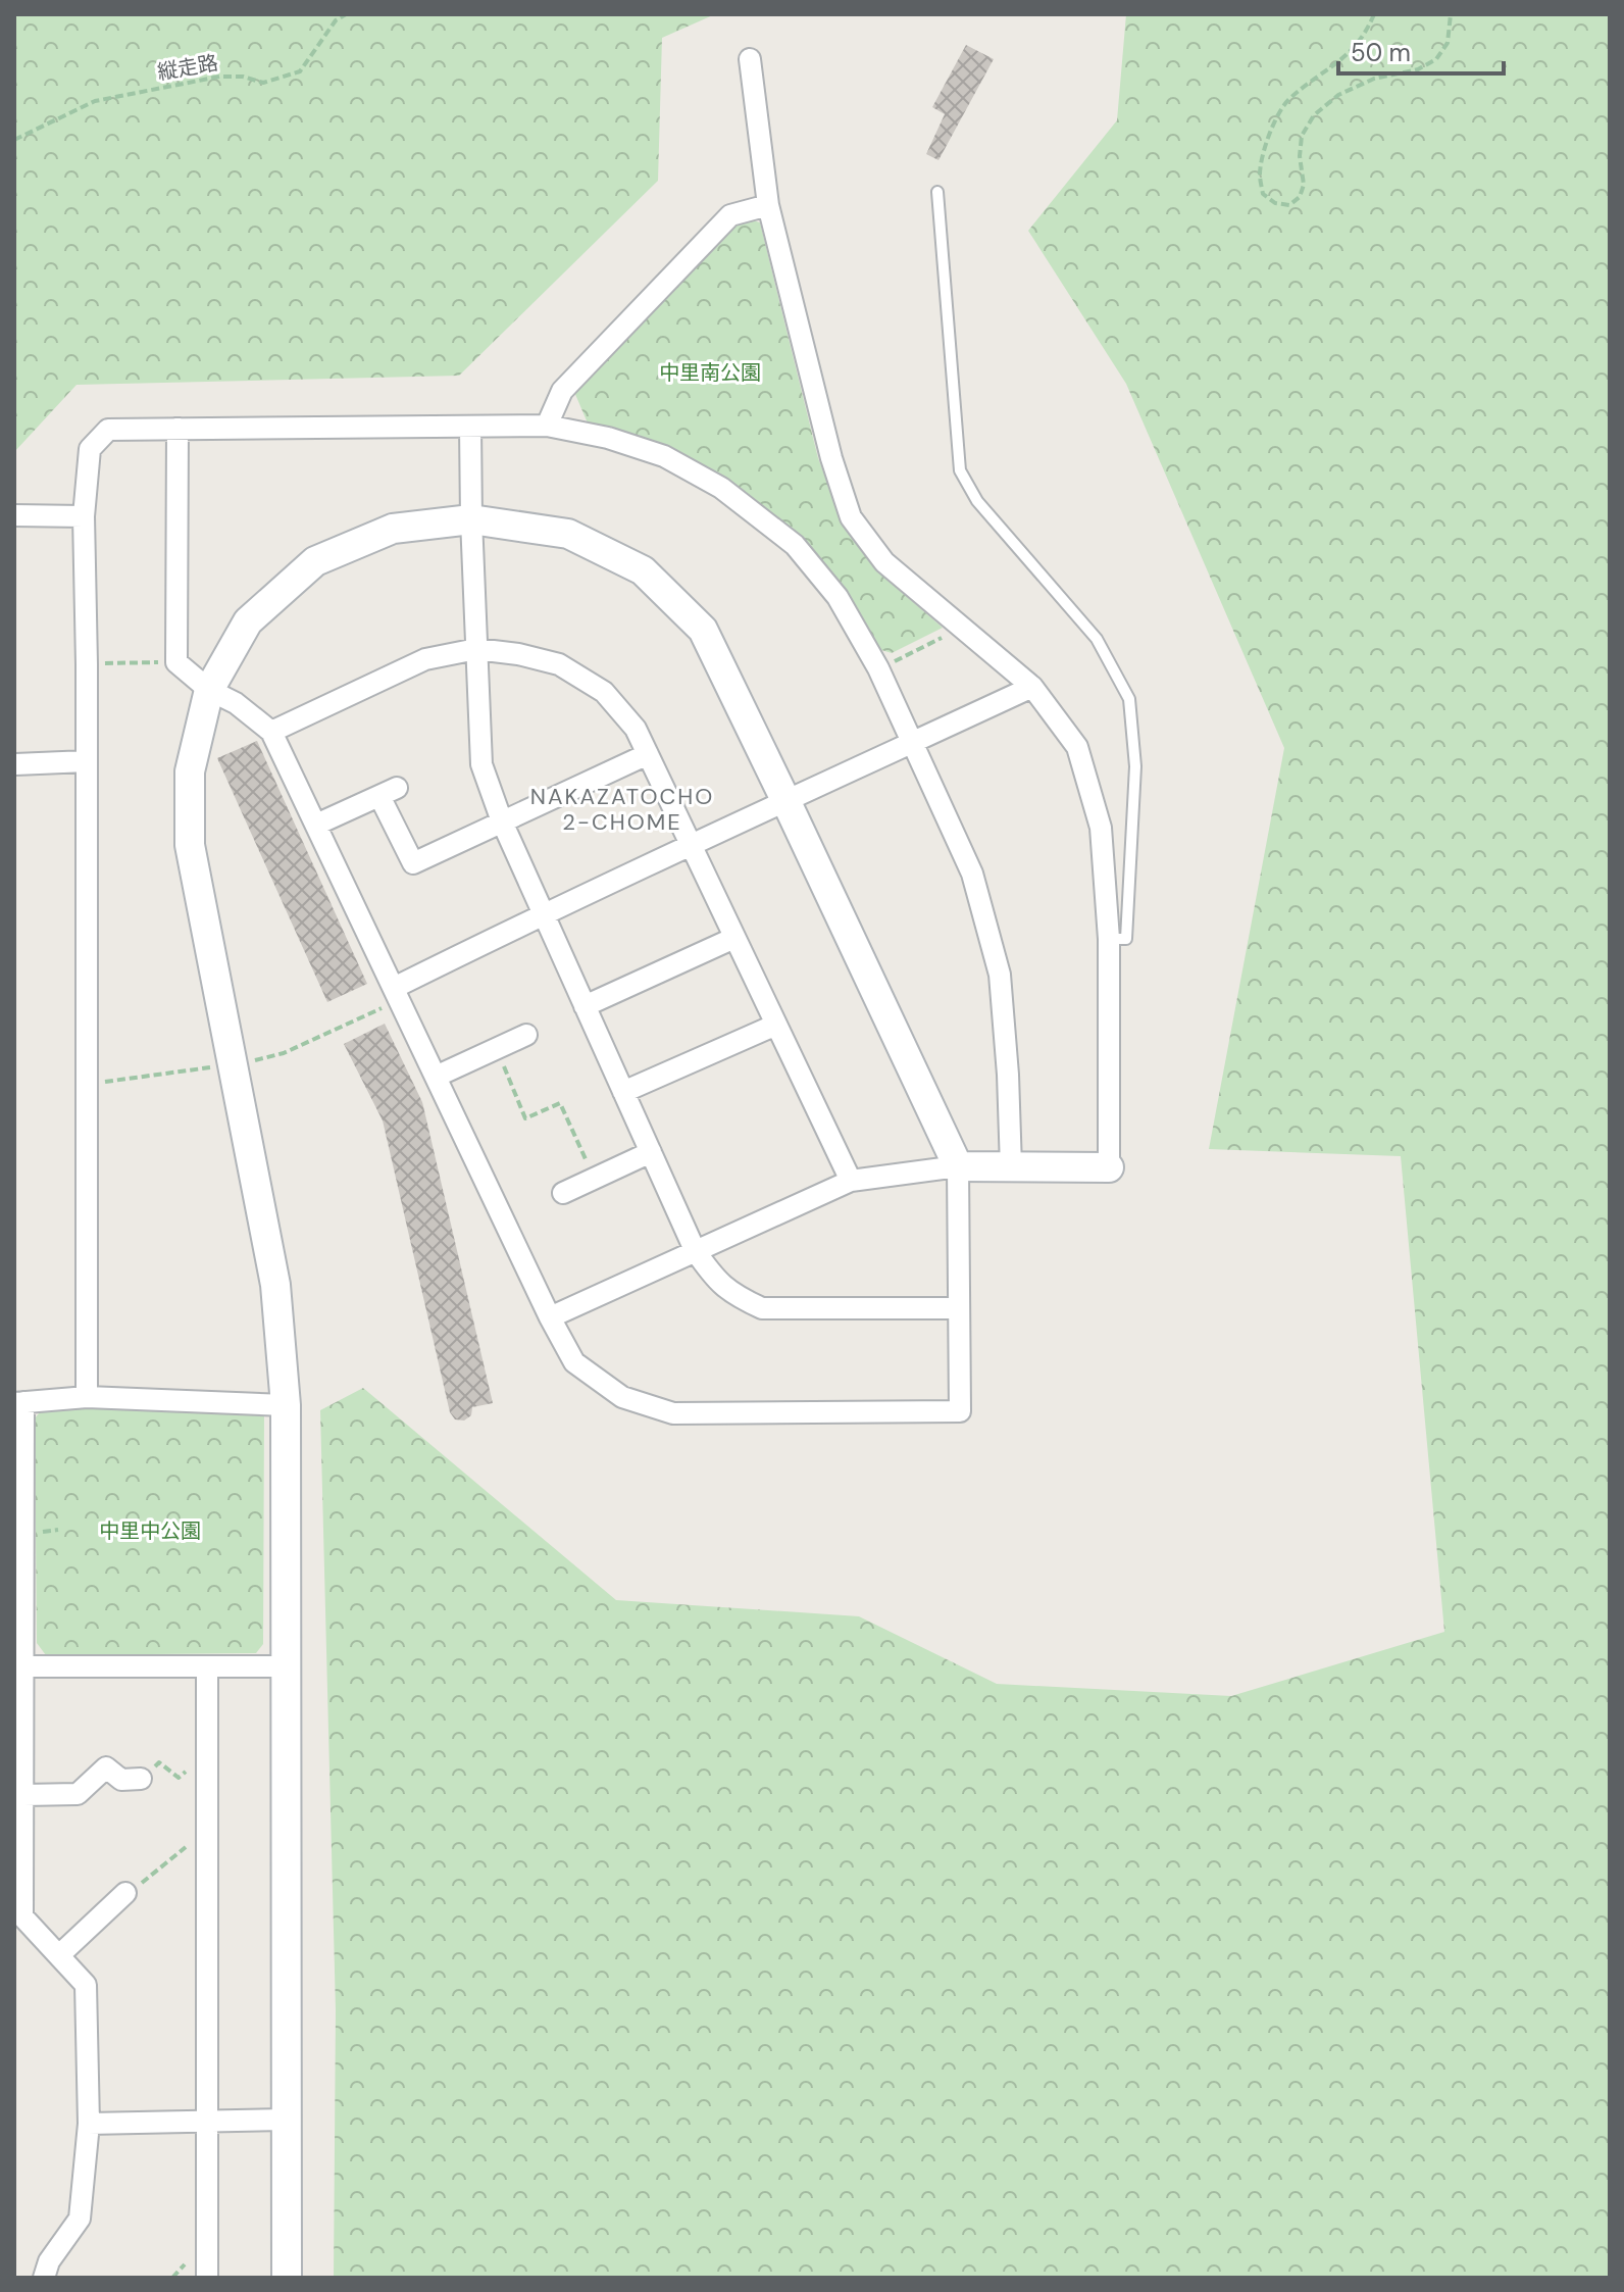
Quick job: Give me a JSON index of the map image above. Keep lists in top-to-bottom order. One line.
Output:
{"streets":{"path":["縦走路"]},"districts":["NAKAZATOCHO 2-CHOME"],"parks":["中里南公園","中里中公園"],"scale_bar":"50 m"}
